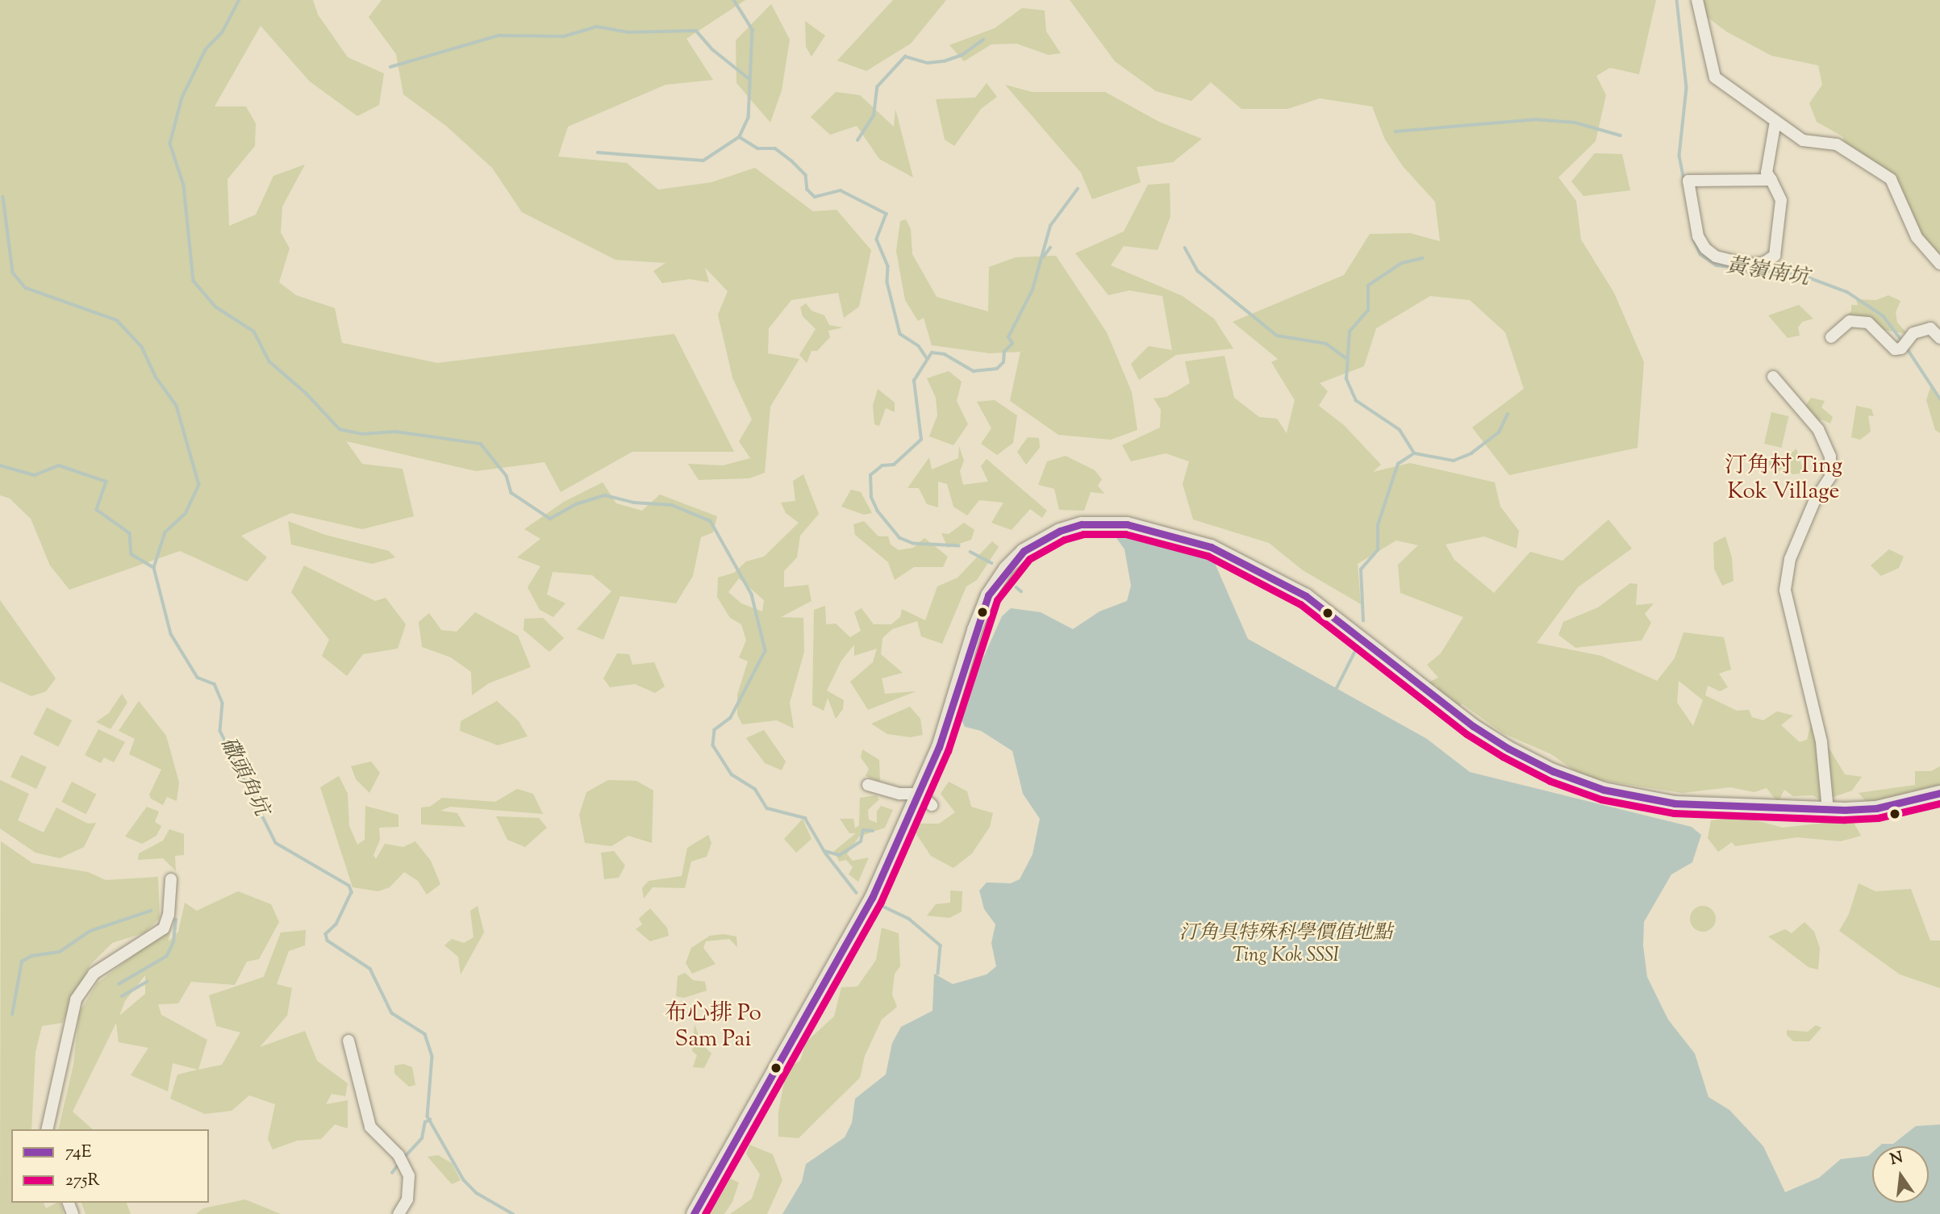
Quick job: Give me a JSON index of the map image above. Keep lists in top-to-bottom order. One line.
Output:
{"districts":["汀角村 Ting Kok Village","布心排 Po Sam Pai"],"water":["黃嶺南坑","䃟頭角坑"],"parks":["汀角具特殊科學價值地點 Ting Kok SSSI"],"lines":["transit line 74E","transit line 275R"],"legend":["74E","275R"],"north":"top"}
